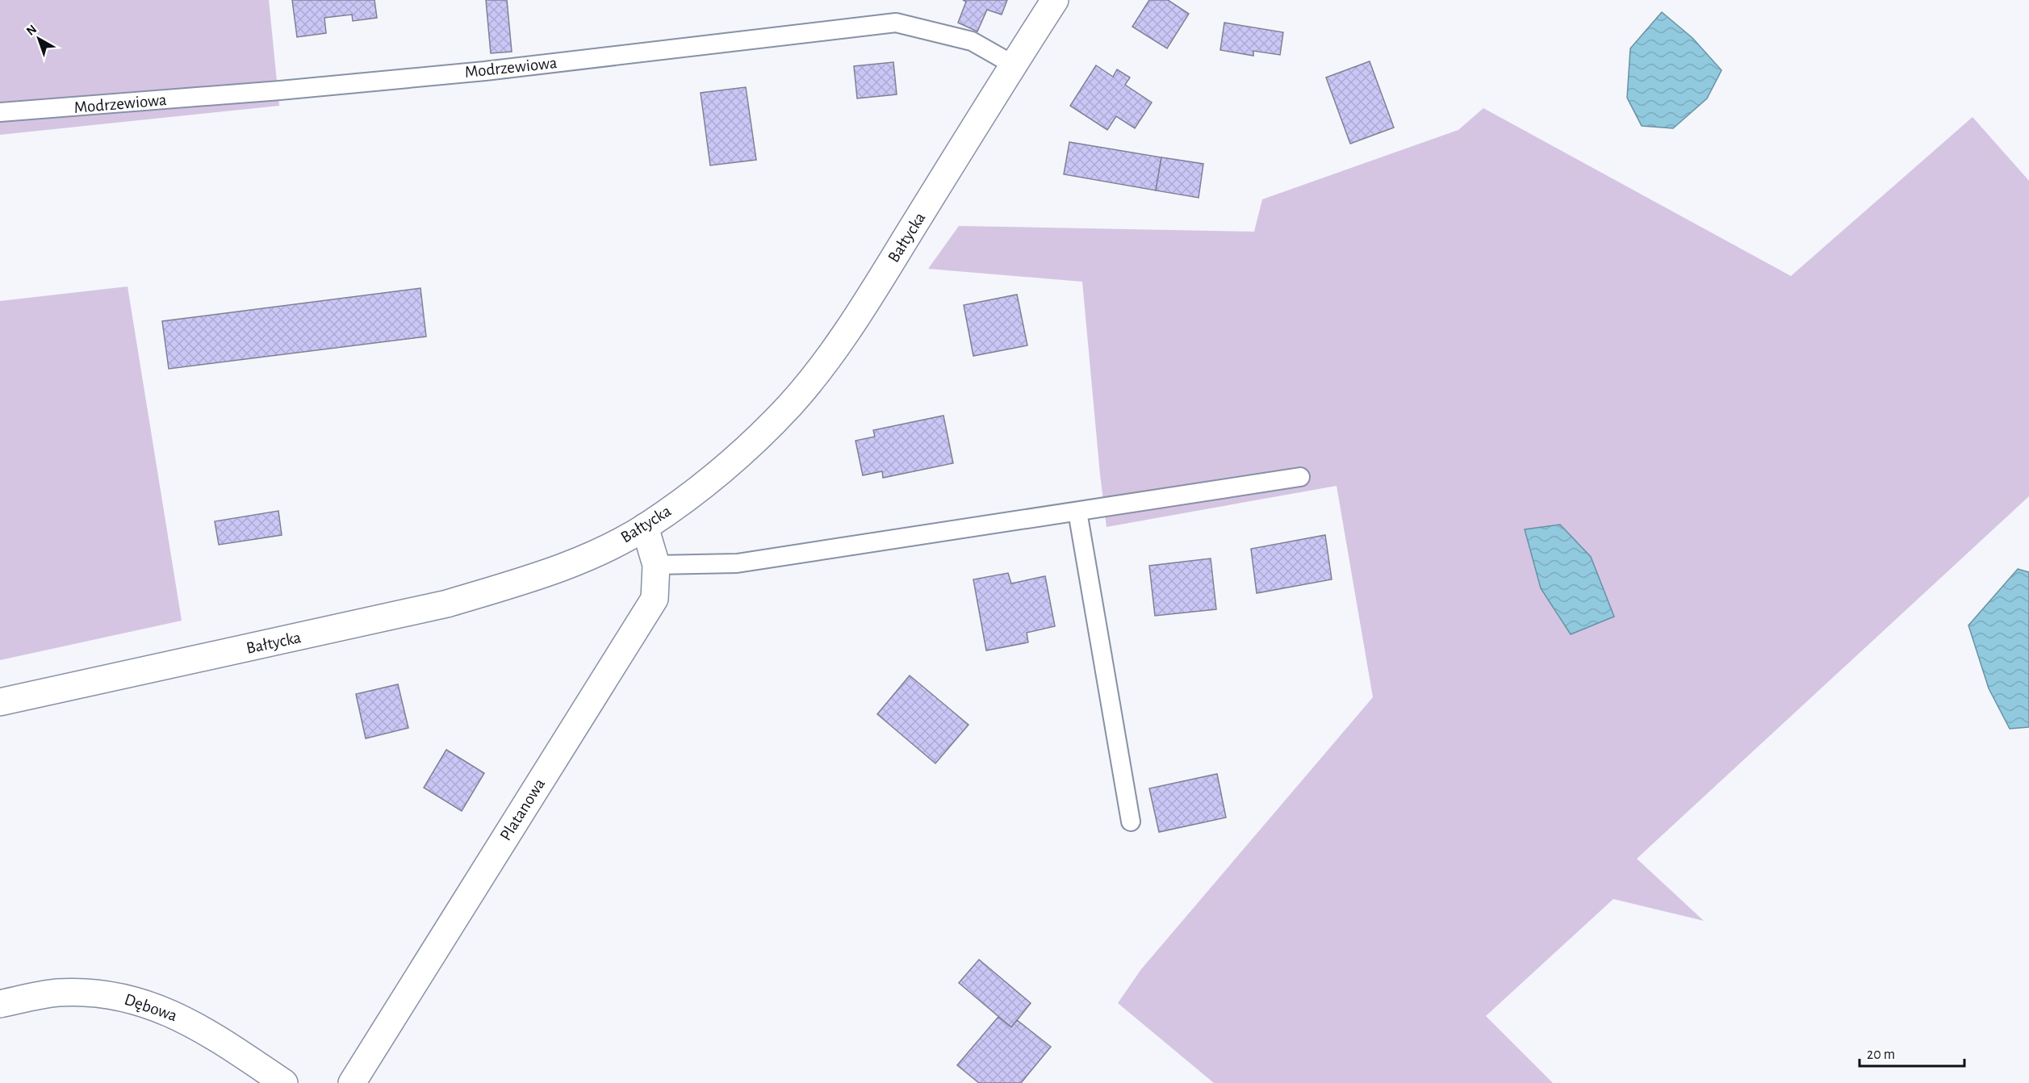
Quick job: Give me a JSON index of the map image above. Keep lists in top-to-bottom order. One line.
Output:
{"streets":{"street":["Bałtycka","Platanowa","Dębowa"],"lane":["Modrzewiowa"]},"crossings":[["Modrzewiowa","Bałtycka"],["Bałtycka","Platanowa"]],"scale_bar":"20 m","north":"top left"}
